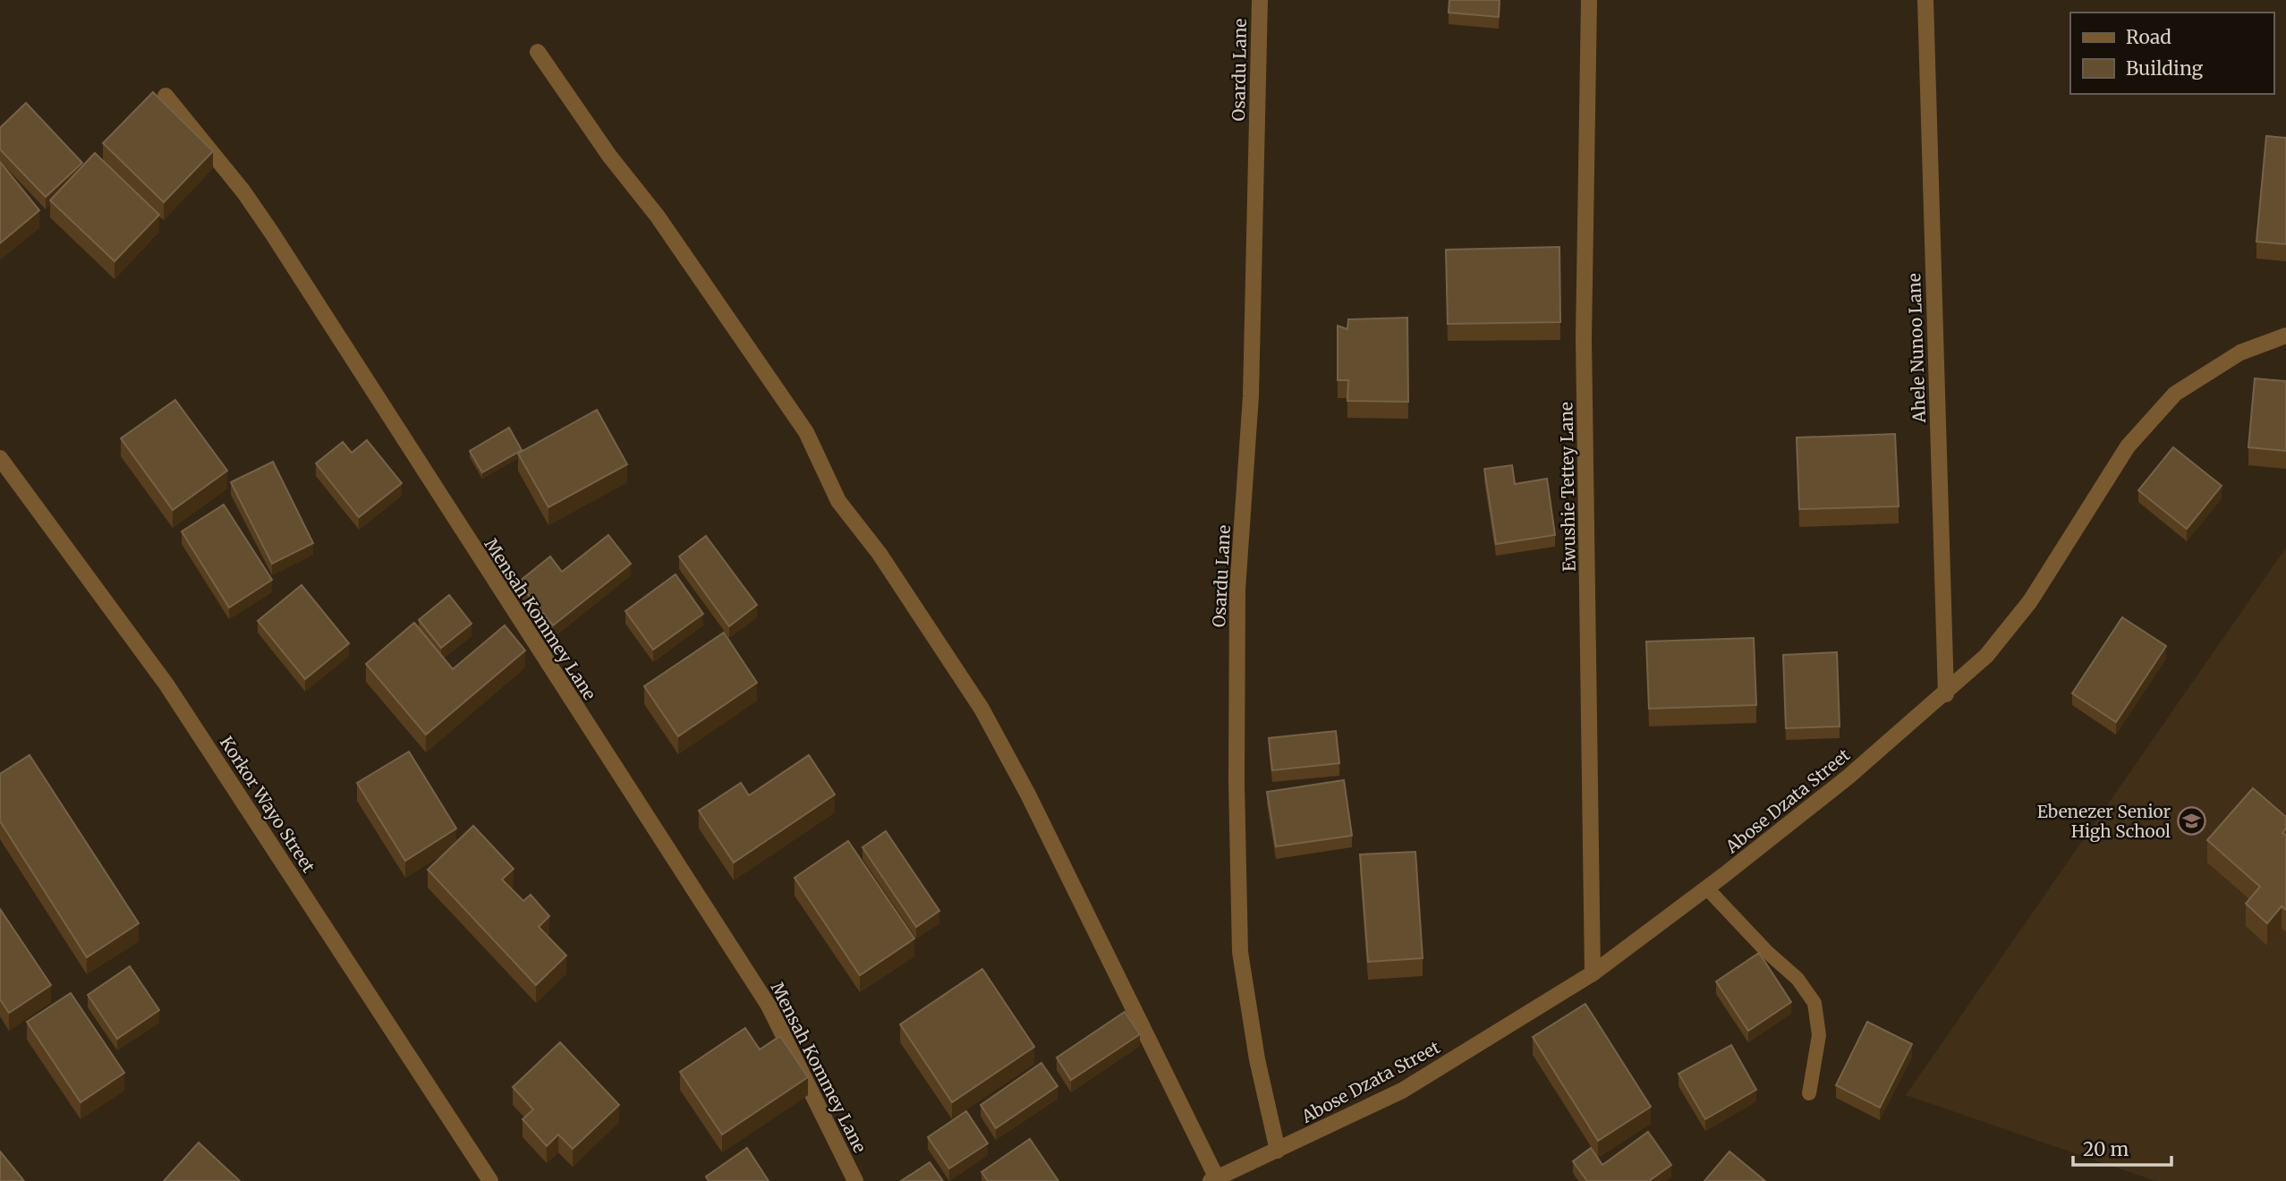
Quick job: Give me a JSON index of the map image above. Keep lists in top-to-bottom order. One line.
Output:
{"streets":{"street":["Osardu Lane","Ahele Nunoo Lane","Ewushie Tettey Lane","Mensah Kommey Lane","Abose Dzata Street","Korkor Wayo Street"]},"crossings":[["Osardu Lane","Abose Dzata Street"],["Ahele Nunoo Lane","Abose Dzata Street"],["Ewushie Tettey Lane","Abose Dzata Street"]],"places":{"school or university":["Ebenezer Senior High School"]},"legend":["Road","Building"],"scale_bar":"20 m"}
